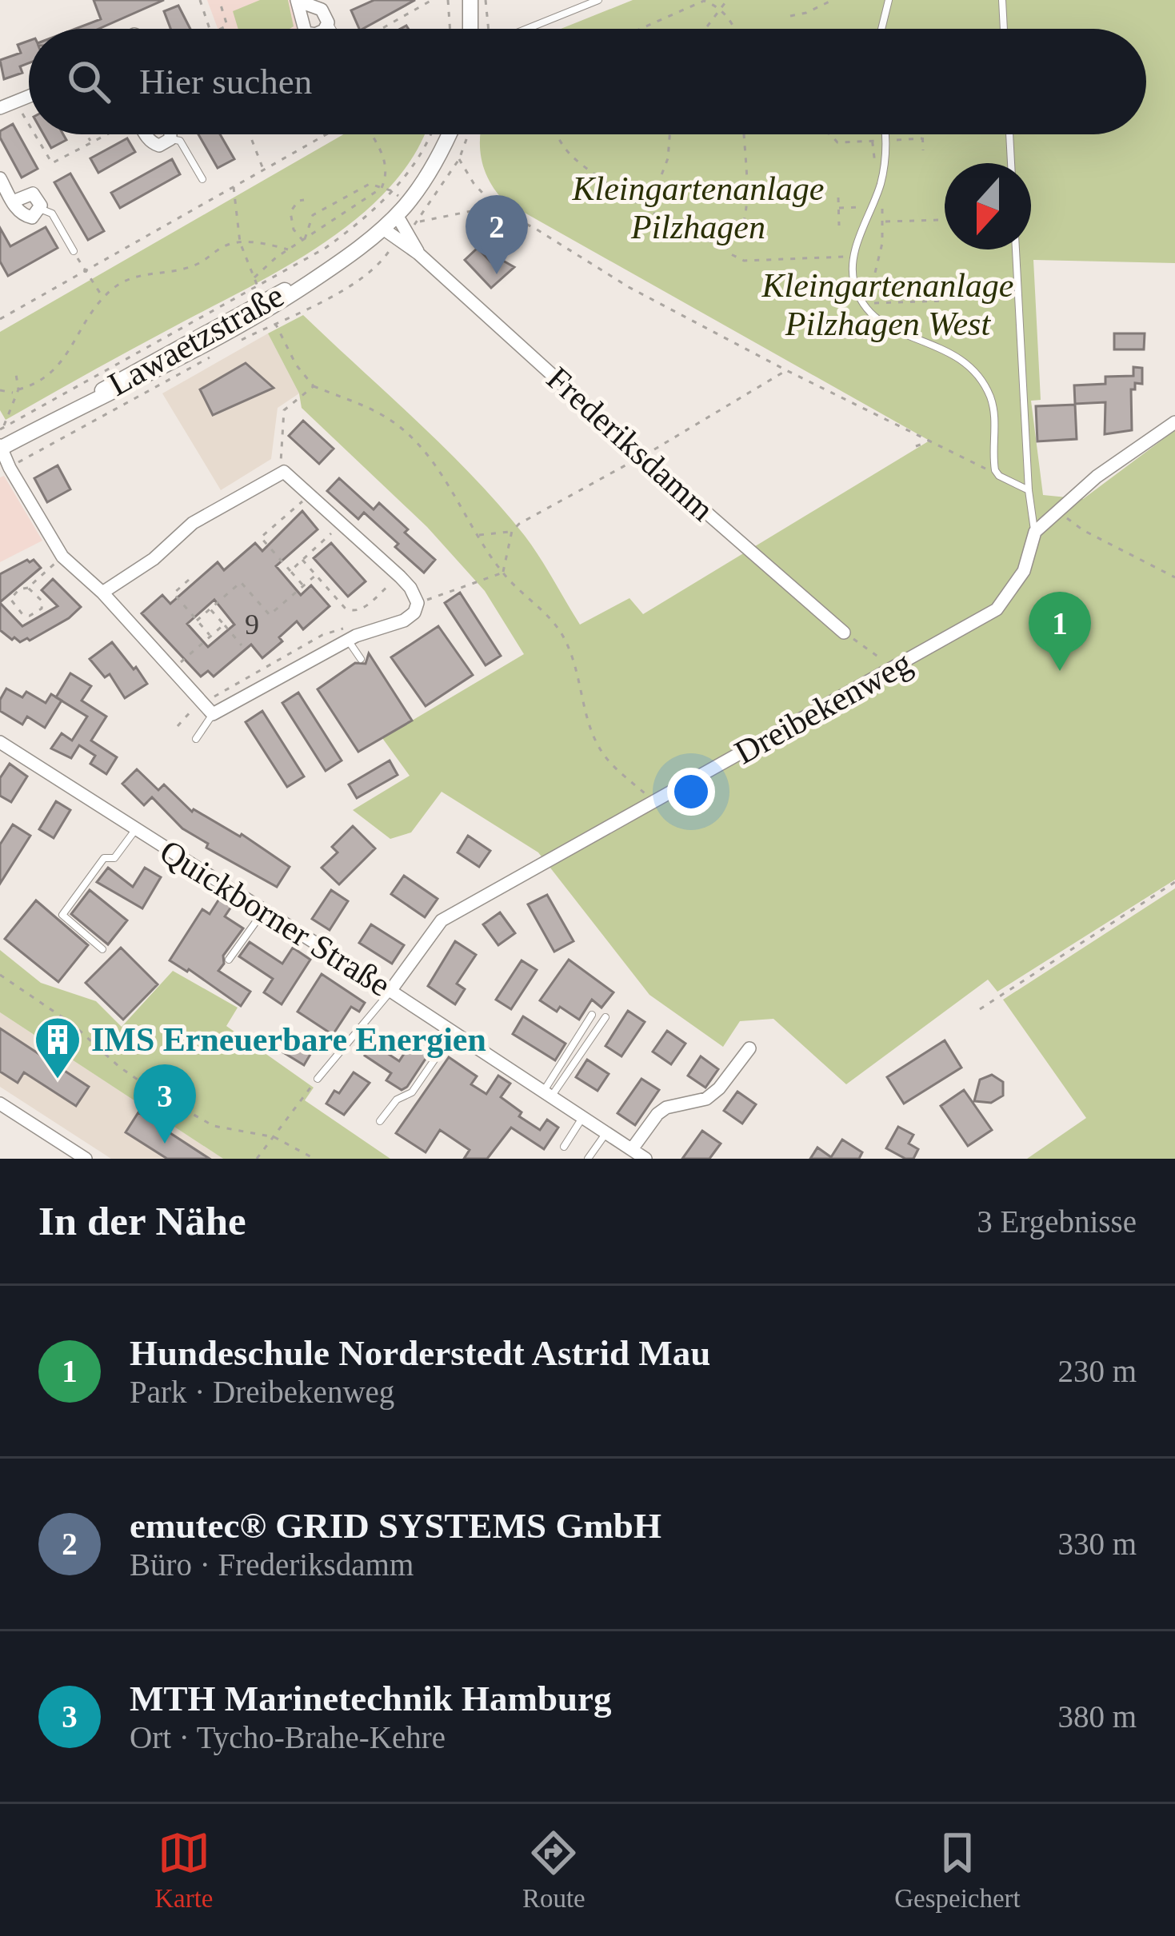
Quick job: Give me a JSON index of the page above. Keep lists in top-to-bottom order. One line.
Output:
{"streets":{"street":["Lawaetzstraße","Frederiksdamm","Dreibekenweg","Quickborner Straße"]},"crossings":[["Lawaetzstraße","Frederiksdamm"],["Dreibekenweg","Quickborner Straße"]],"parks":["Kleingartenanlage Pilzhagen","Kleingartenanlage Pilzhagen West"],"places":{"building":["IMS Erneuerbare Energien"]},"house_numbers":["9"],"north":"bottom","page":{"search":"Hier suchen","pins":["2","1","3"],"heading":["In der Nähe","3 Ergebnisse"],"list":[{"mark":"1","name":"Hundeschule Norderstedt Astrid Mau","note":"Park · Dreibekenweg","value":"230 m"},{"mark":"2","name":"emutec® GRID SYSTEMS GmbH","note":"Büro · Frederiksdamm","value":"330 m"},{"mark":"3","name":"MTH Marinetechnik Hamburg","note":"Ort · Tycho-Brahe-Kehre","value":"380 m"}],"nav":["Karte","Route","Gespeichert"]}}
